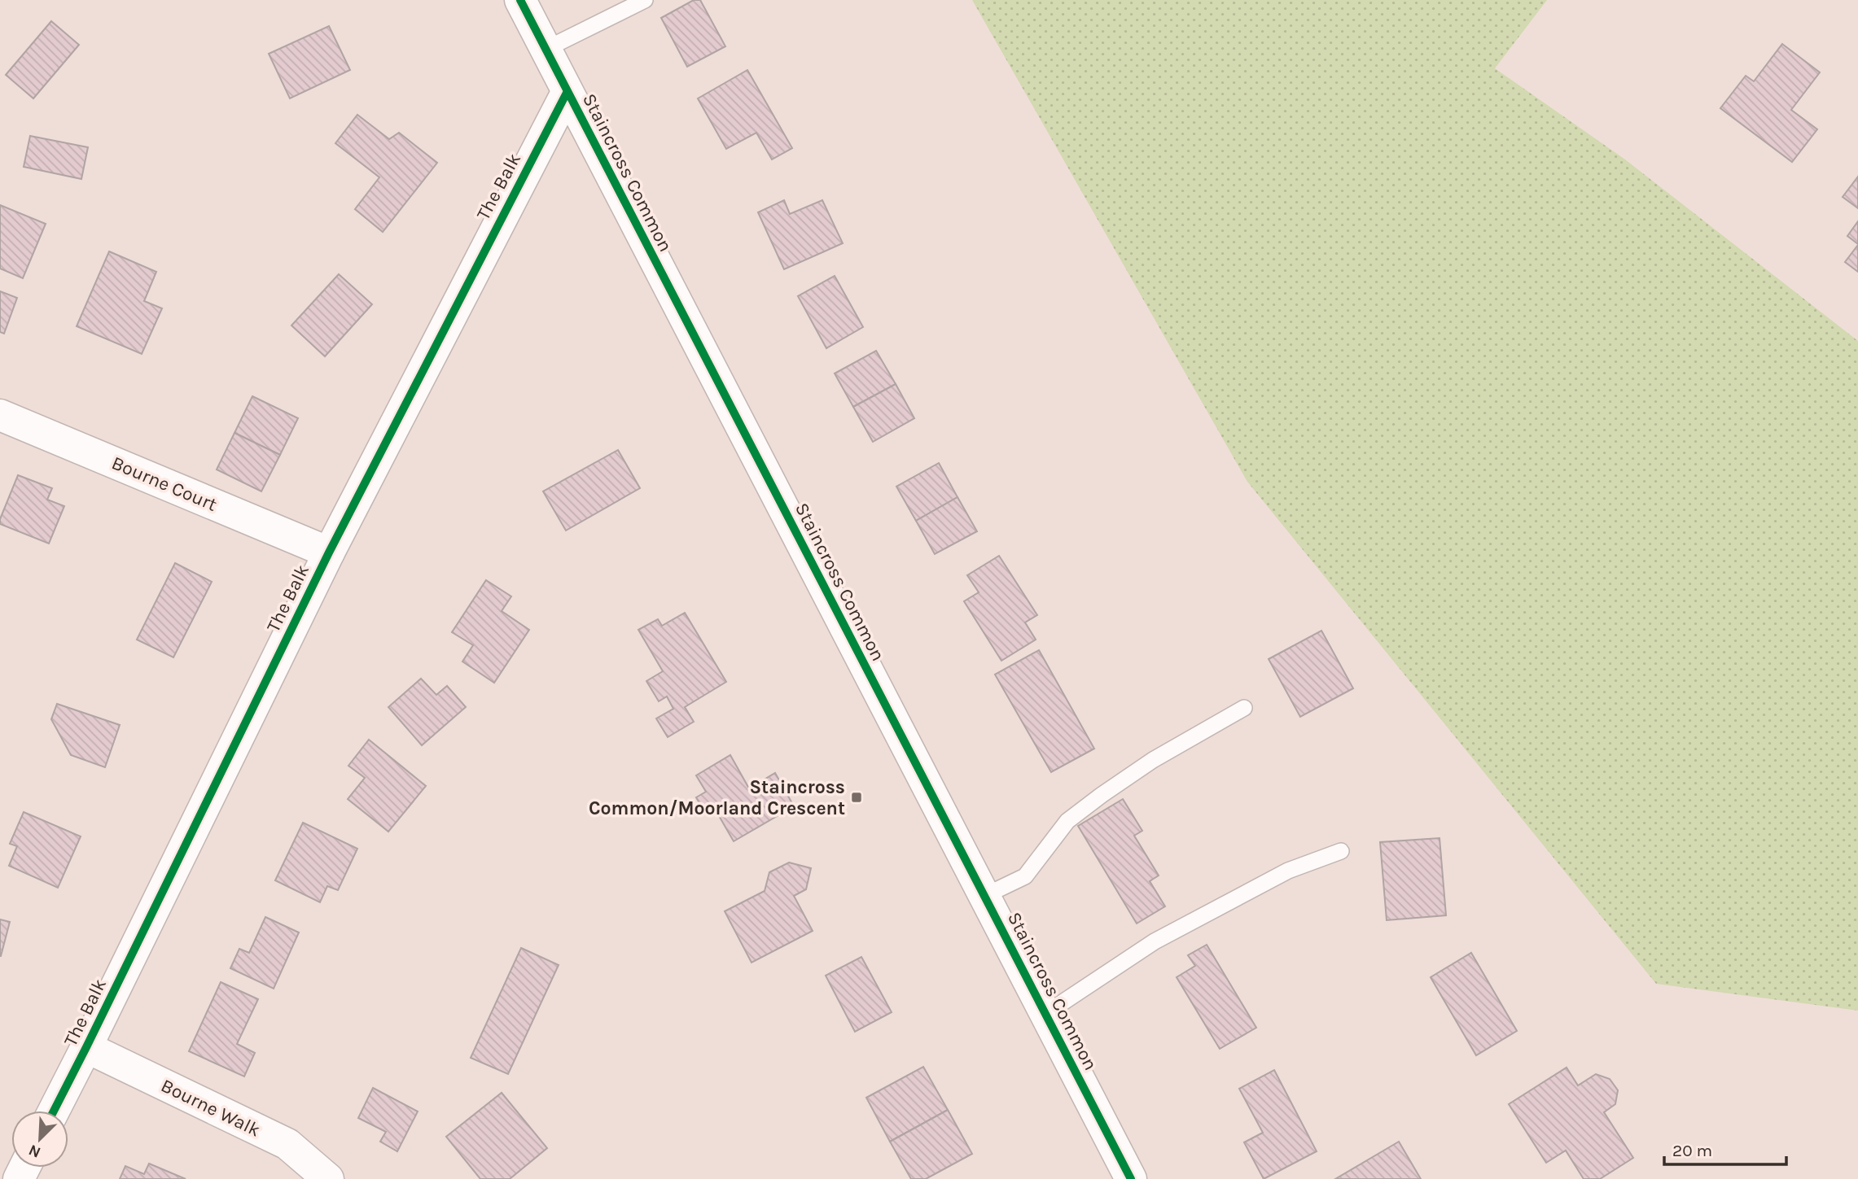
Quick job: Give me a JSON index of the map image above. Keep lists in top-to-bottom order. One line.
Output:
{"streets":{"street":["Staincross Common","The Balk","Bourne Court","Bourne Walk"]},"crossings":[["Staincross Common","The Balk"],["The Balk","Bourne Court"],["The Balk","Bourne Walk"]],"places":{"transit":["Staincross Common/Moorland Crescent"]},"scale_bar":"20 m","north":"bottom left"}
